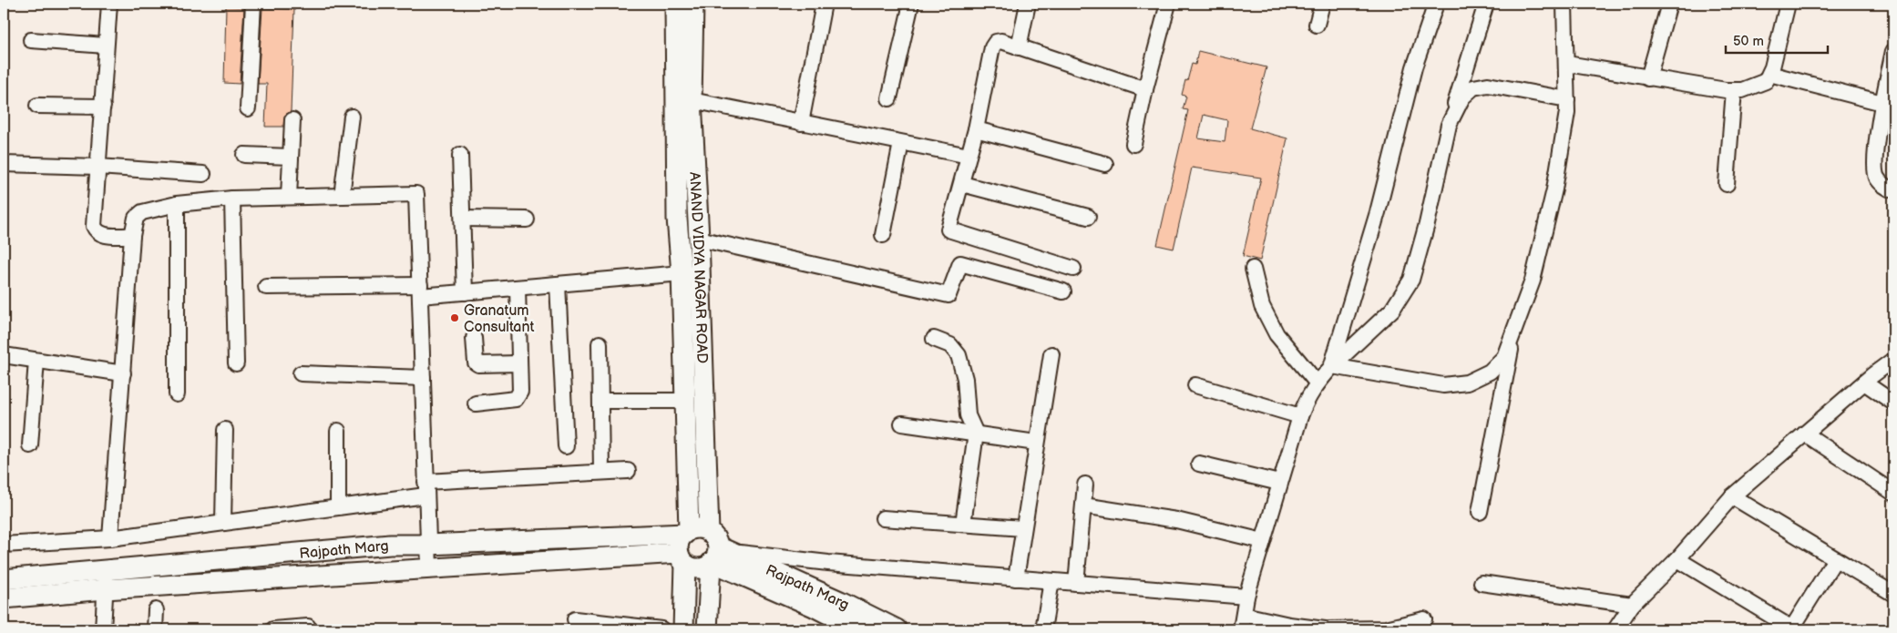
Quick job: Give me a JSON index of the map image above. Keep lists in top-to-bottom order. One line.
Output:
{"streets":{"main road":["ANAND VIDYA NAGAR ROAD","Rajpath Marg"]},"crossings":[["ANAND VIDYA NAGAR ROAD","Rajpath Marg"]],"places":["Granatum Consultant"],"scale_bar":"50 m"}
